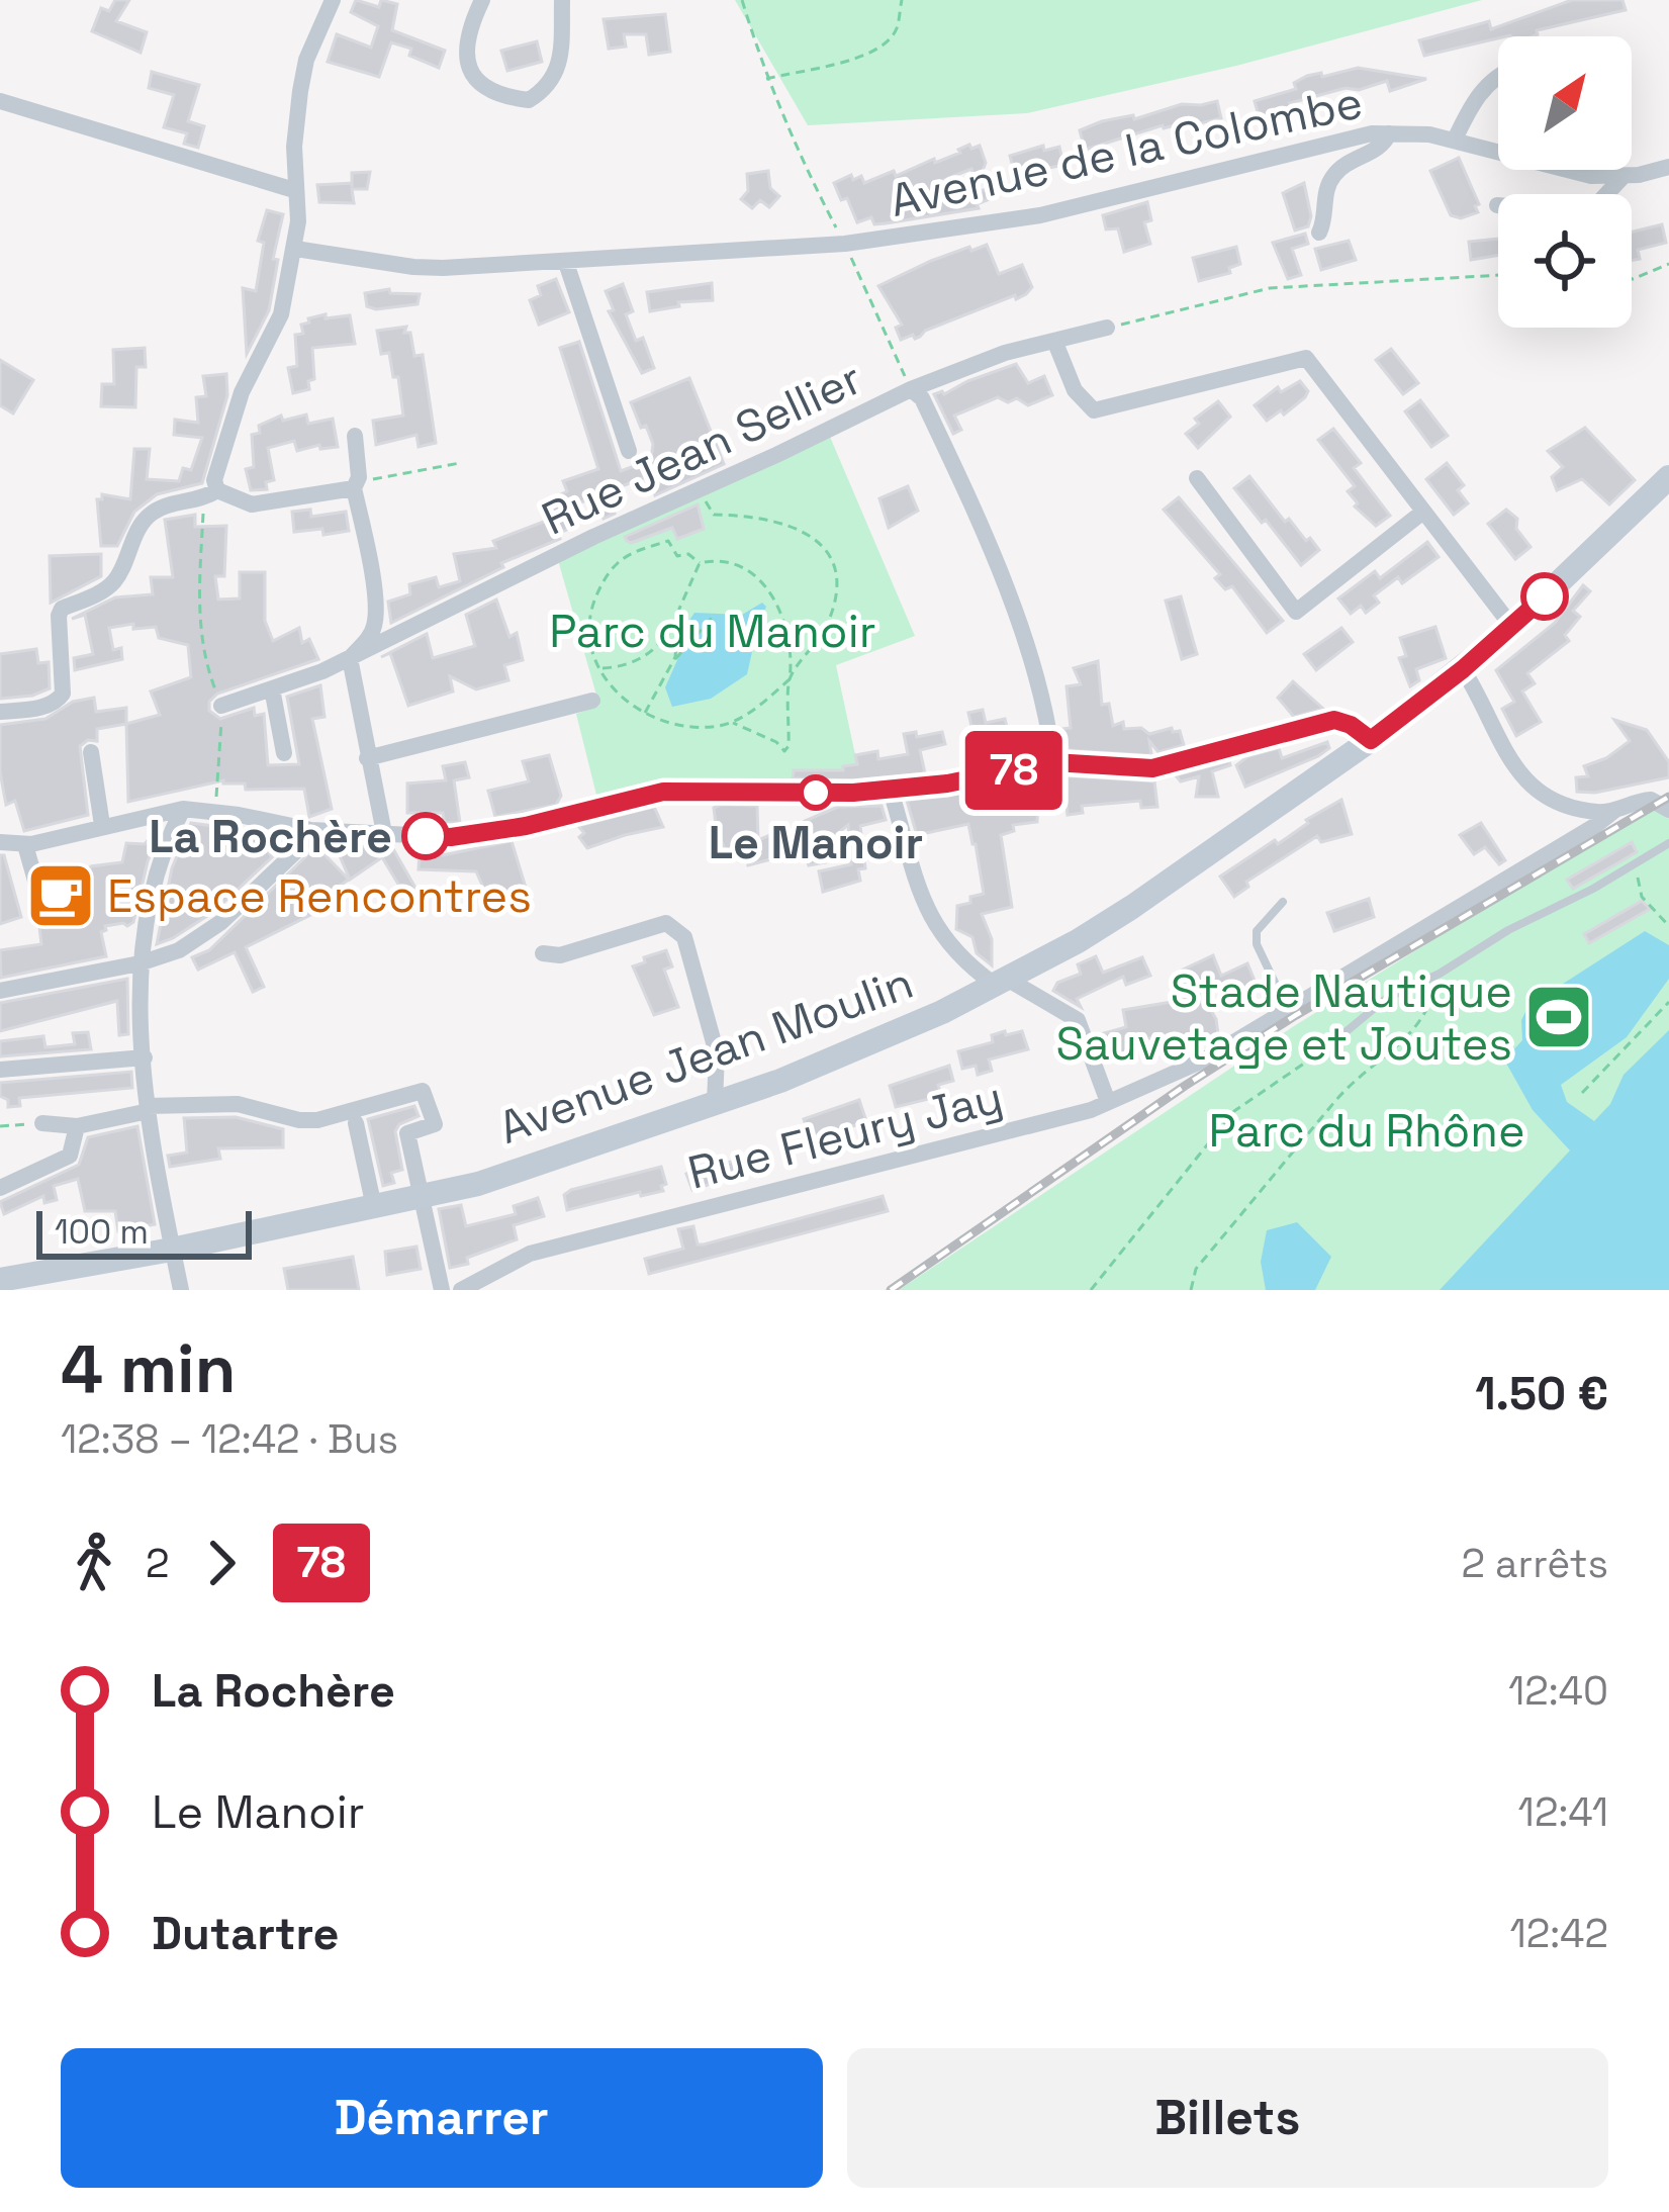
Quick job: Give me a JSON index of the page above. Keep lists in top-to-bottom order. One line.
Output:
{"streets":{"main road":["Avenue Jean Moulin"],"street":["Avenue de la Colombe","Rue Jean Sellier","Rue Fleury Jay"]},"parks":["Parc du Manoir","Parc du Rhône"],"places":{"other":["Le Manoir","La Rochère"],"cafe":["Espace Rencontres"],"sports":["Stade Nautique Sauvetage et Joutes"]},"lines":["bus line 78"],"scale_bar":"100 m","north":"top right","page":{"on_map":"78","scale":"100 m","heading":["4 min","12:38 – 12:42 · Bus","1.50 €"],"legs":["2","78","2 arrêts"],"list":[{"name":"La Rochère","value":"12:40"},{"name":"Le Manoir","value":"12:41"},{"name":"Dutartre","value":"12:42"}],"buttons":["Démarrer","Billets"]}}
